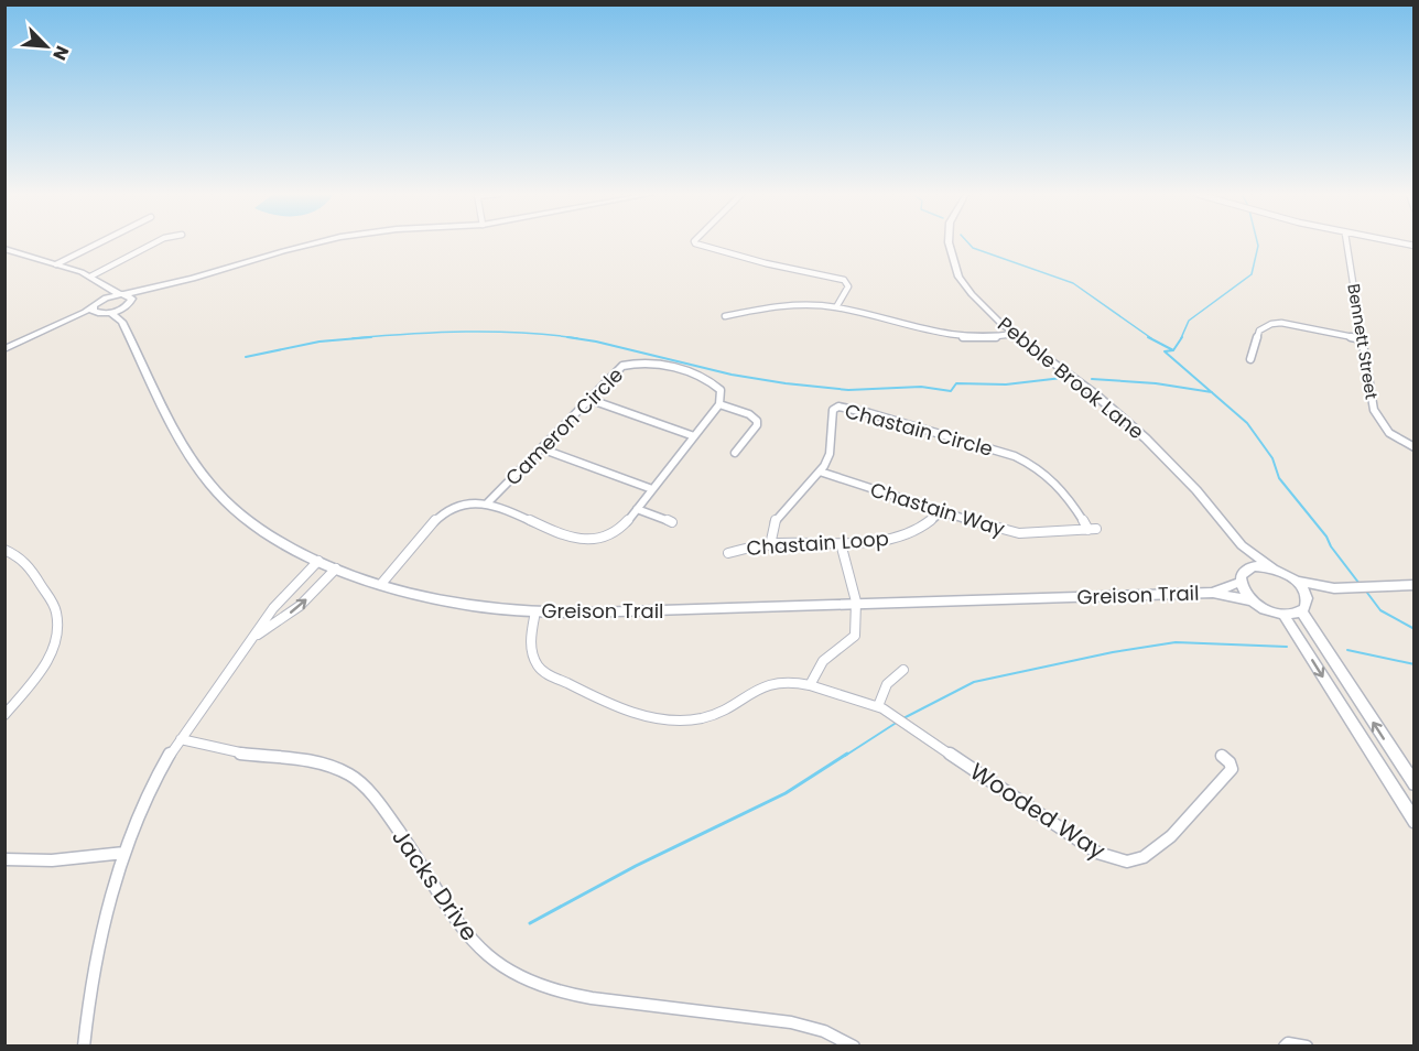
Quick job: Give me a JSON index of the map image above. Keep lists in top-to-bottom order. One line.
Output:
{"streets":{"street":["Bennett Street","Pebble Brook Lane","Cameron Circle","Chastain Circle","Chastain Way","Chastain Loop","Greison Trail","Wooded Way","Jacks Drive"]},"crossings":[["Cameron Circle","Greison Trail"],["Chastain Circle","Chastain Way"],["Chastain Circle","Chastain Loop"],["Chastain Way","Chastain Loop"],["Greison Trail","Wooded Way"]],"north":"bottom right"}
